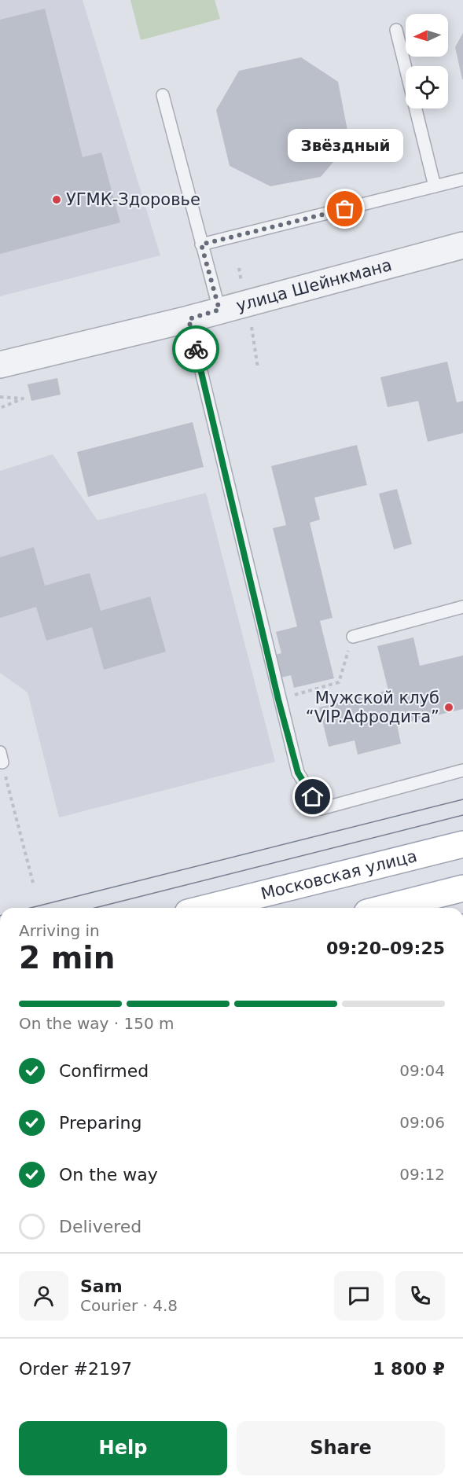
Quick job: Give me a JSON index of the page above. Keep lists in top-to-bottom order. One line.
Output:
{"streets":{"main road":["Московская улица"],"street":["улица Шейнкмана"]},"places":["УГМК-Здоровье","Звёздный","Мужской клуб “VIP.Афродита”"],"north":"left","page":{"bubble":"Звёздный","heading":["2 min","Arriving in","09:20–09:25"],"panel":["Sam","Courier · 4.8","Order #2197","1 800 ₽"],"bar":"On the way · 150 m","list":[["Confirmed","09:04"],["Preparing","09:06"],["On the way","09:12"],"Delivered"],"buttons":["Help","Share"]}}
